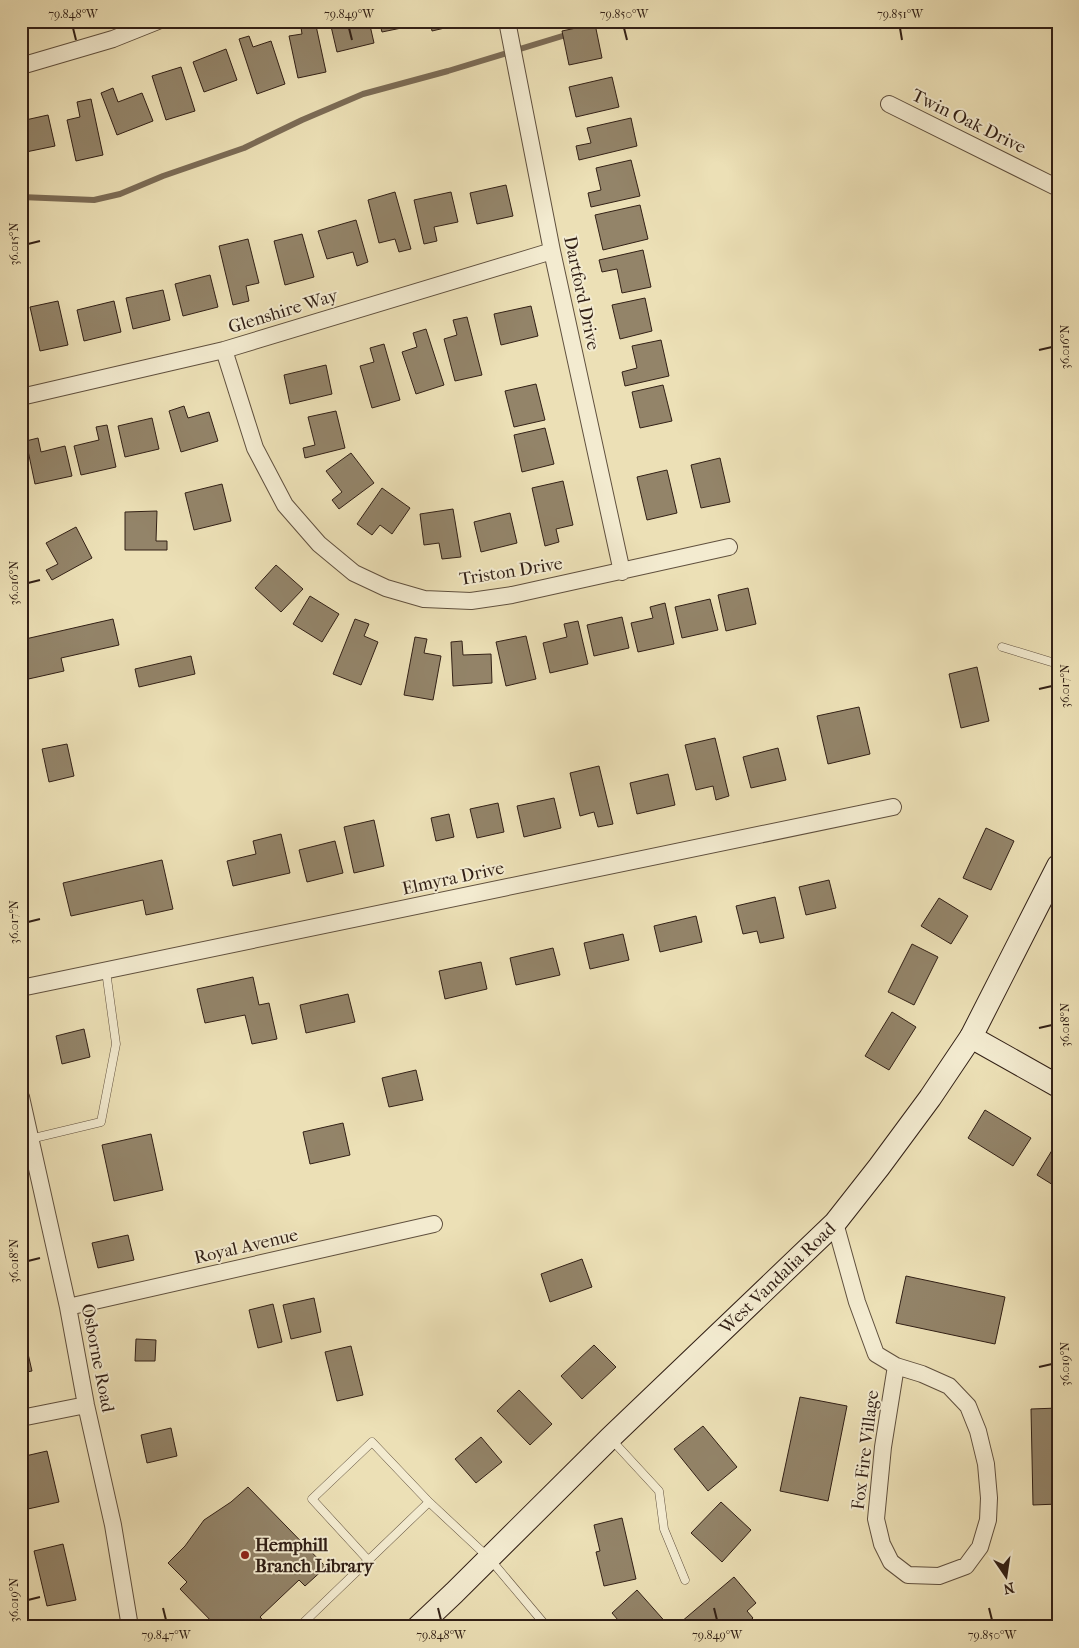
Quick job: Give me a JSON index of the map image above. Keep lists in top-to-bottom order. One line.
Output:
{"streets":{"main road":["West Vandalia Road"],"street":["Twin Oak Drive","Dartford Drive","Glenshire Way","Triston Drive","Elmyra Drive","Royal Avenue","Osborne Road","Fox Fire Village"]},"crossings":[["Dartford Drive","Glenshire Way"],["Dartford Drive","Triston Drive"],["Glenshire Way","Triston Drive"],["Royal Avenue","Osborne Road"],["West Vandalia Road","Fox Fire Village"]],"places":["Hemphill Branch Library"],"north":"bottom","coordinates":["79.848°W","79.849°W","79.850°W","79.851°W","36.015°N","36.016°N","36.017°N","36.018°N","36.019°N","79.847°W"]}
